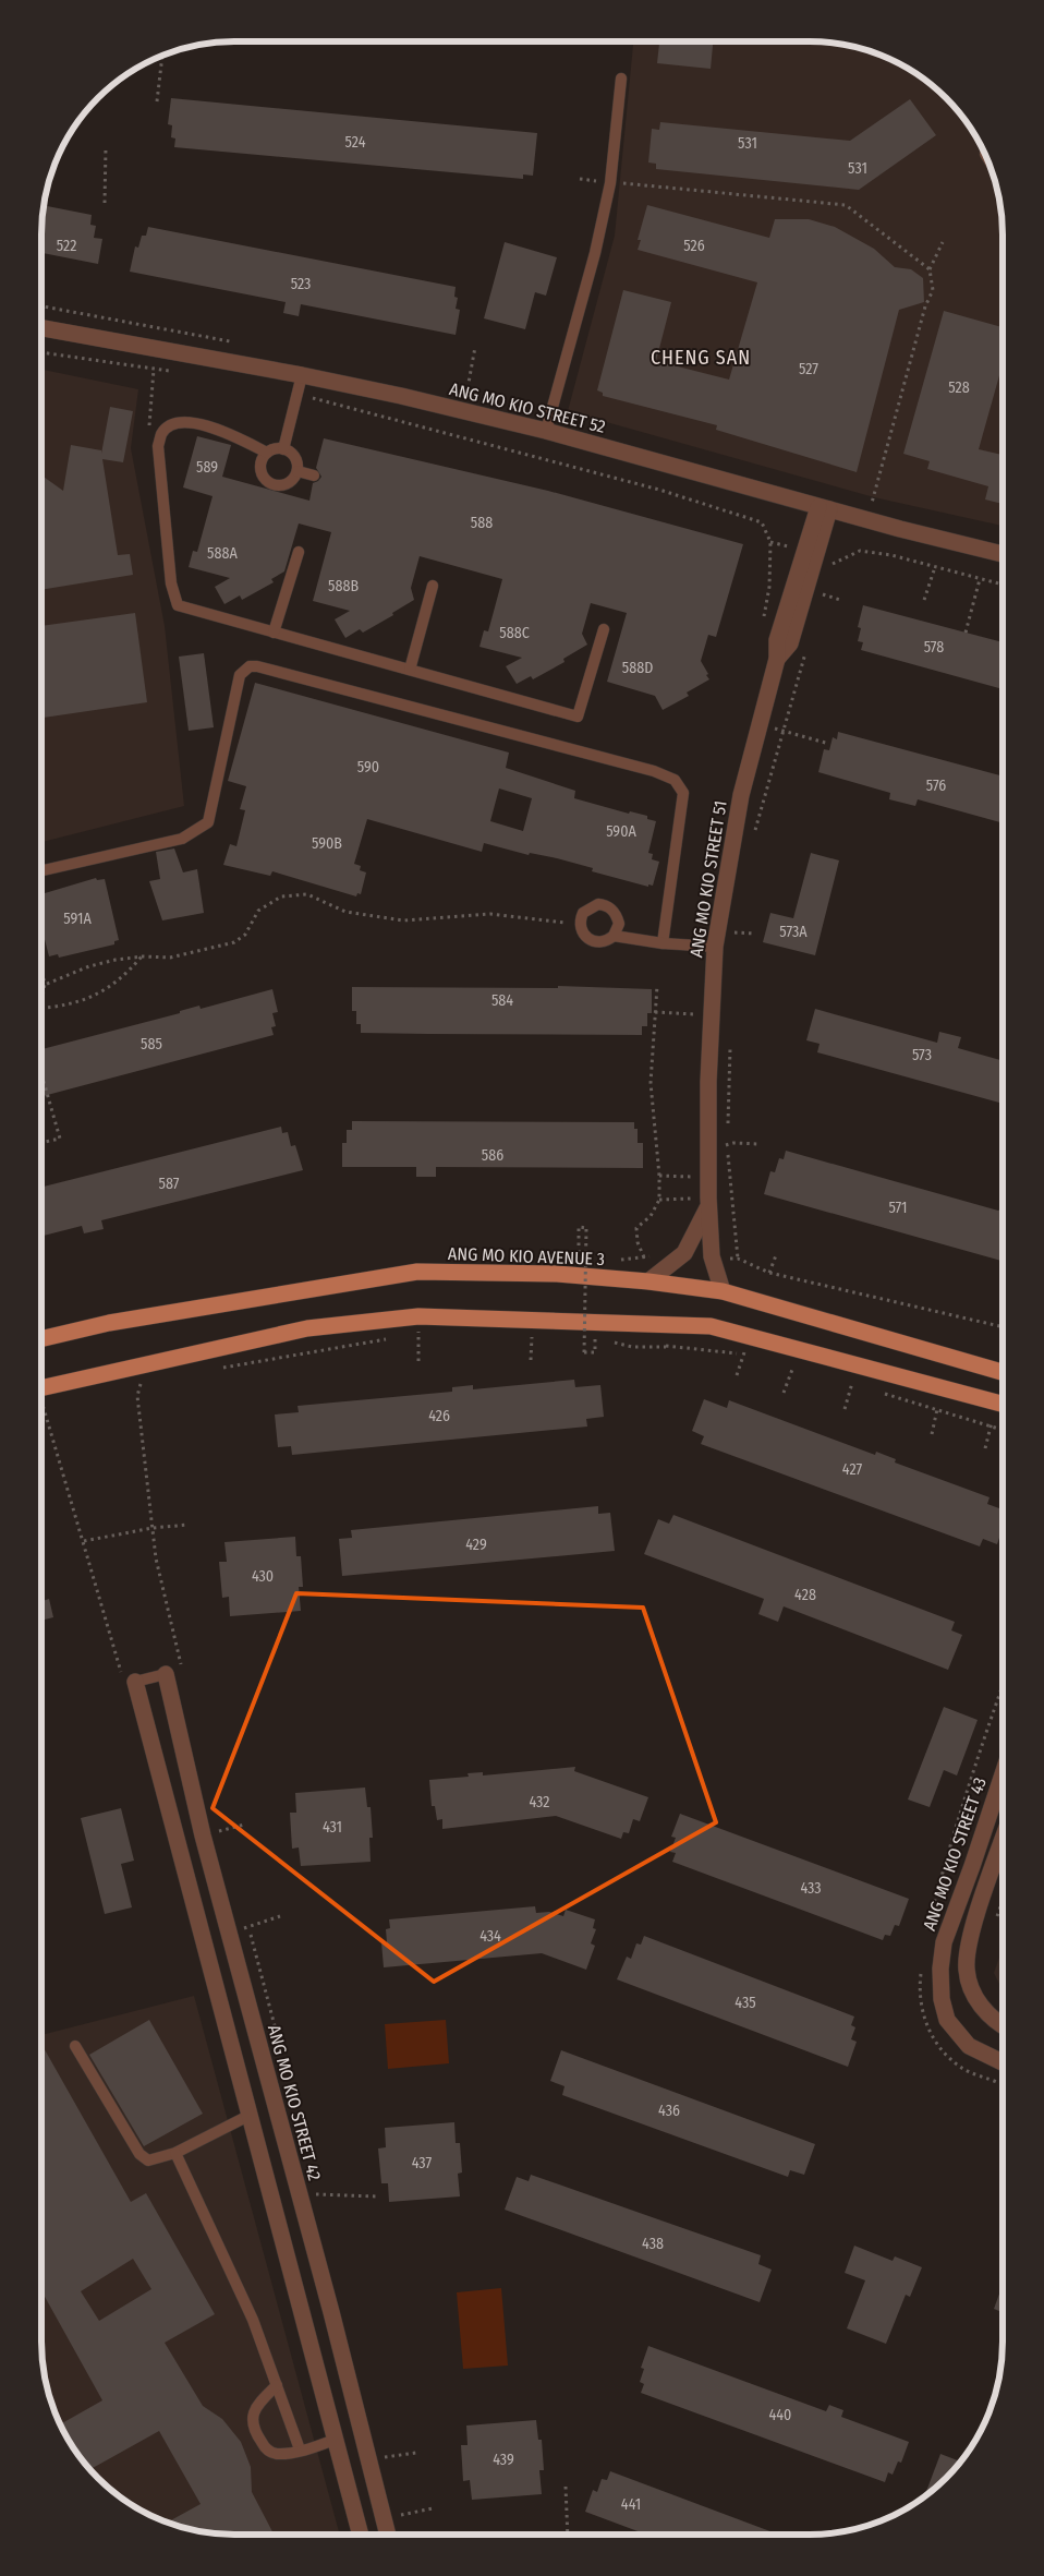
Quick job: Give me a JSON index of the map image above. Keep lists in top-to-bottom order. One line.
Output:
{"streets":{"main road":["ANG MO KIO AVENUE 3"],"street":["ANG MO KIO STREET 52","ANG MO KIO STREET 51","ANG MO KIO STREET 43","ANG MO KIO STREET 42"]},"crossings":[["ANG MO KIO STREET 52","ANG MO KIO STREET 51"],["ANG MO KIO STREET 51","ANG MO KIO AVENUE 3"]],"districts":["CHENG SAN"],"house_numbers":["524","531","531","522","526","523","527","528","589","588","588A","588B","588C","578","588D","590","576","590A","590B","591A","573A","584","585","573","586","587","571","426","427","429","430","428","432","431","433","434","435","436","437","438","440","439","441"]}
